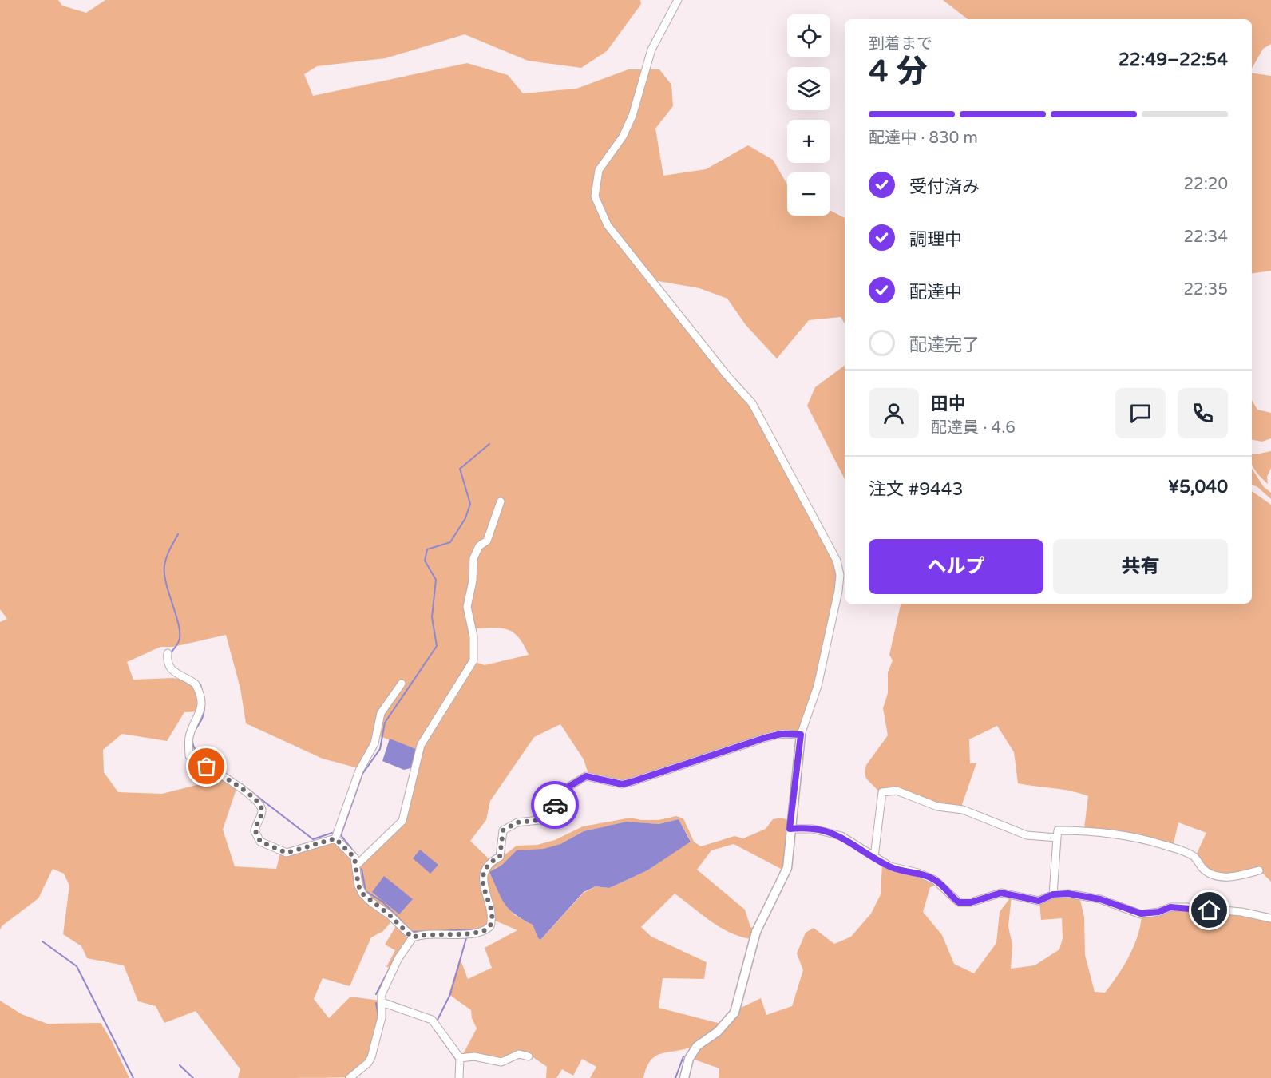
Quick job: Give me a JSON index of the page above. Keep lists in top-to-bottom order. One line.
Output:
{"page":{"map_buttons":["+","−"],"heading":["4 分","到着まで","22:49–22:54"],"panel":["田中","配達員 · 4.6","注文 #9443","¥5,040"],"bar":"配達中 · 830 m","list":[["受付済み","22:20"],["調理中","22:34"],["配達中","22:35"],"配達完了"],"buttons":["ヘルプ","共有"]}}
